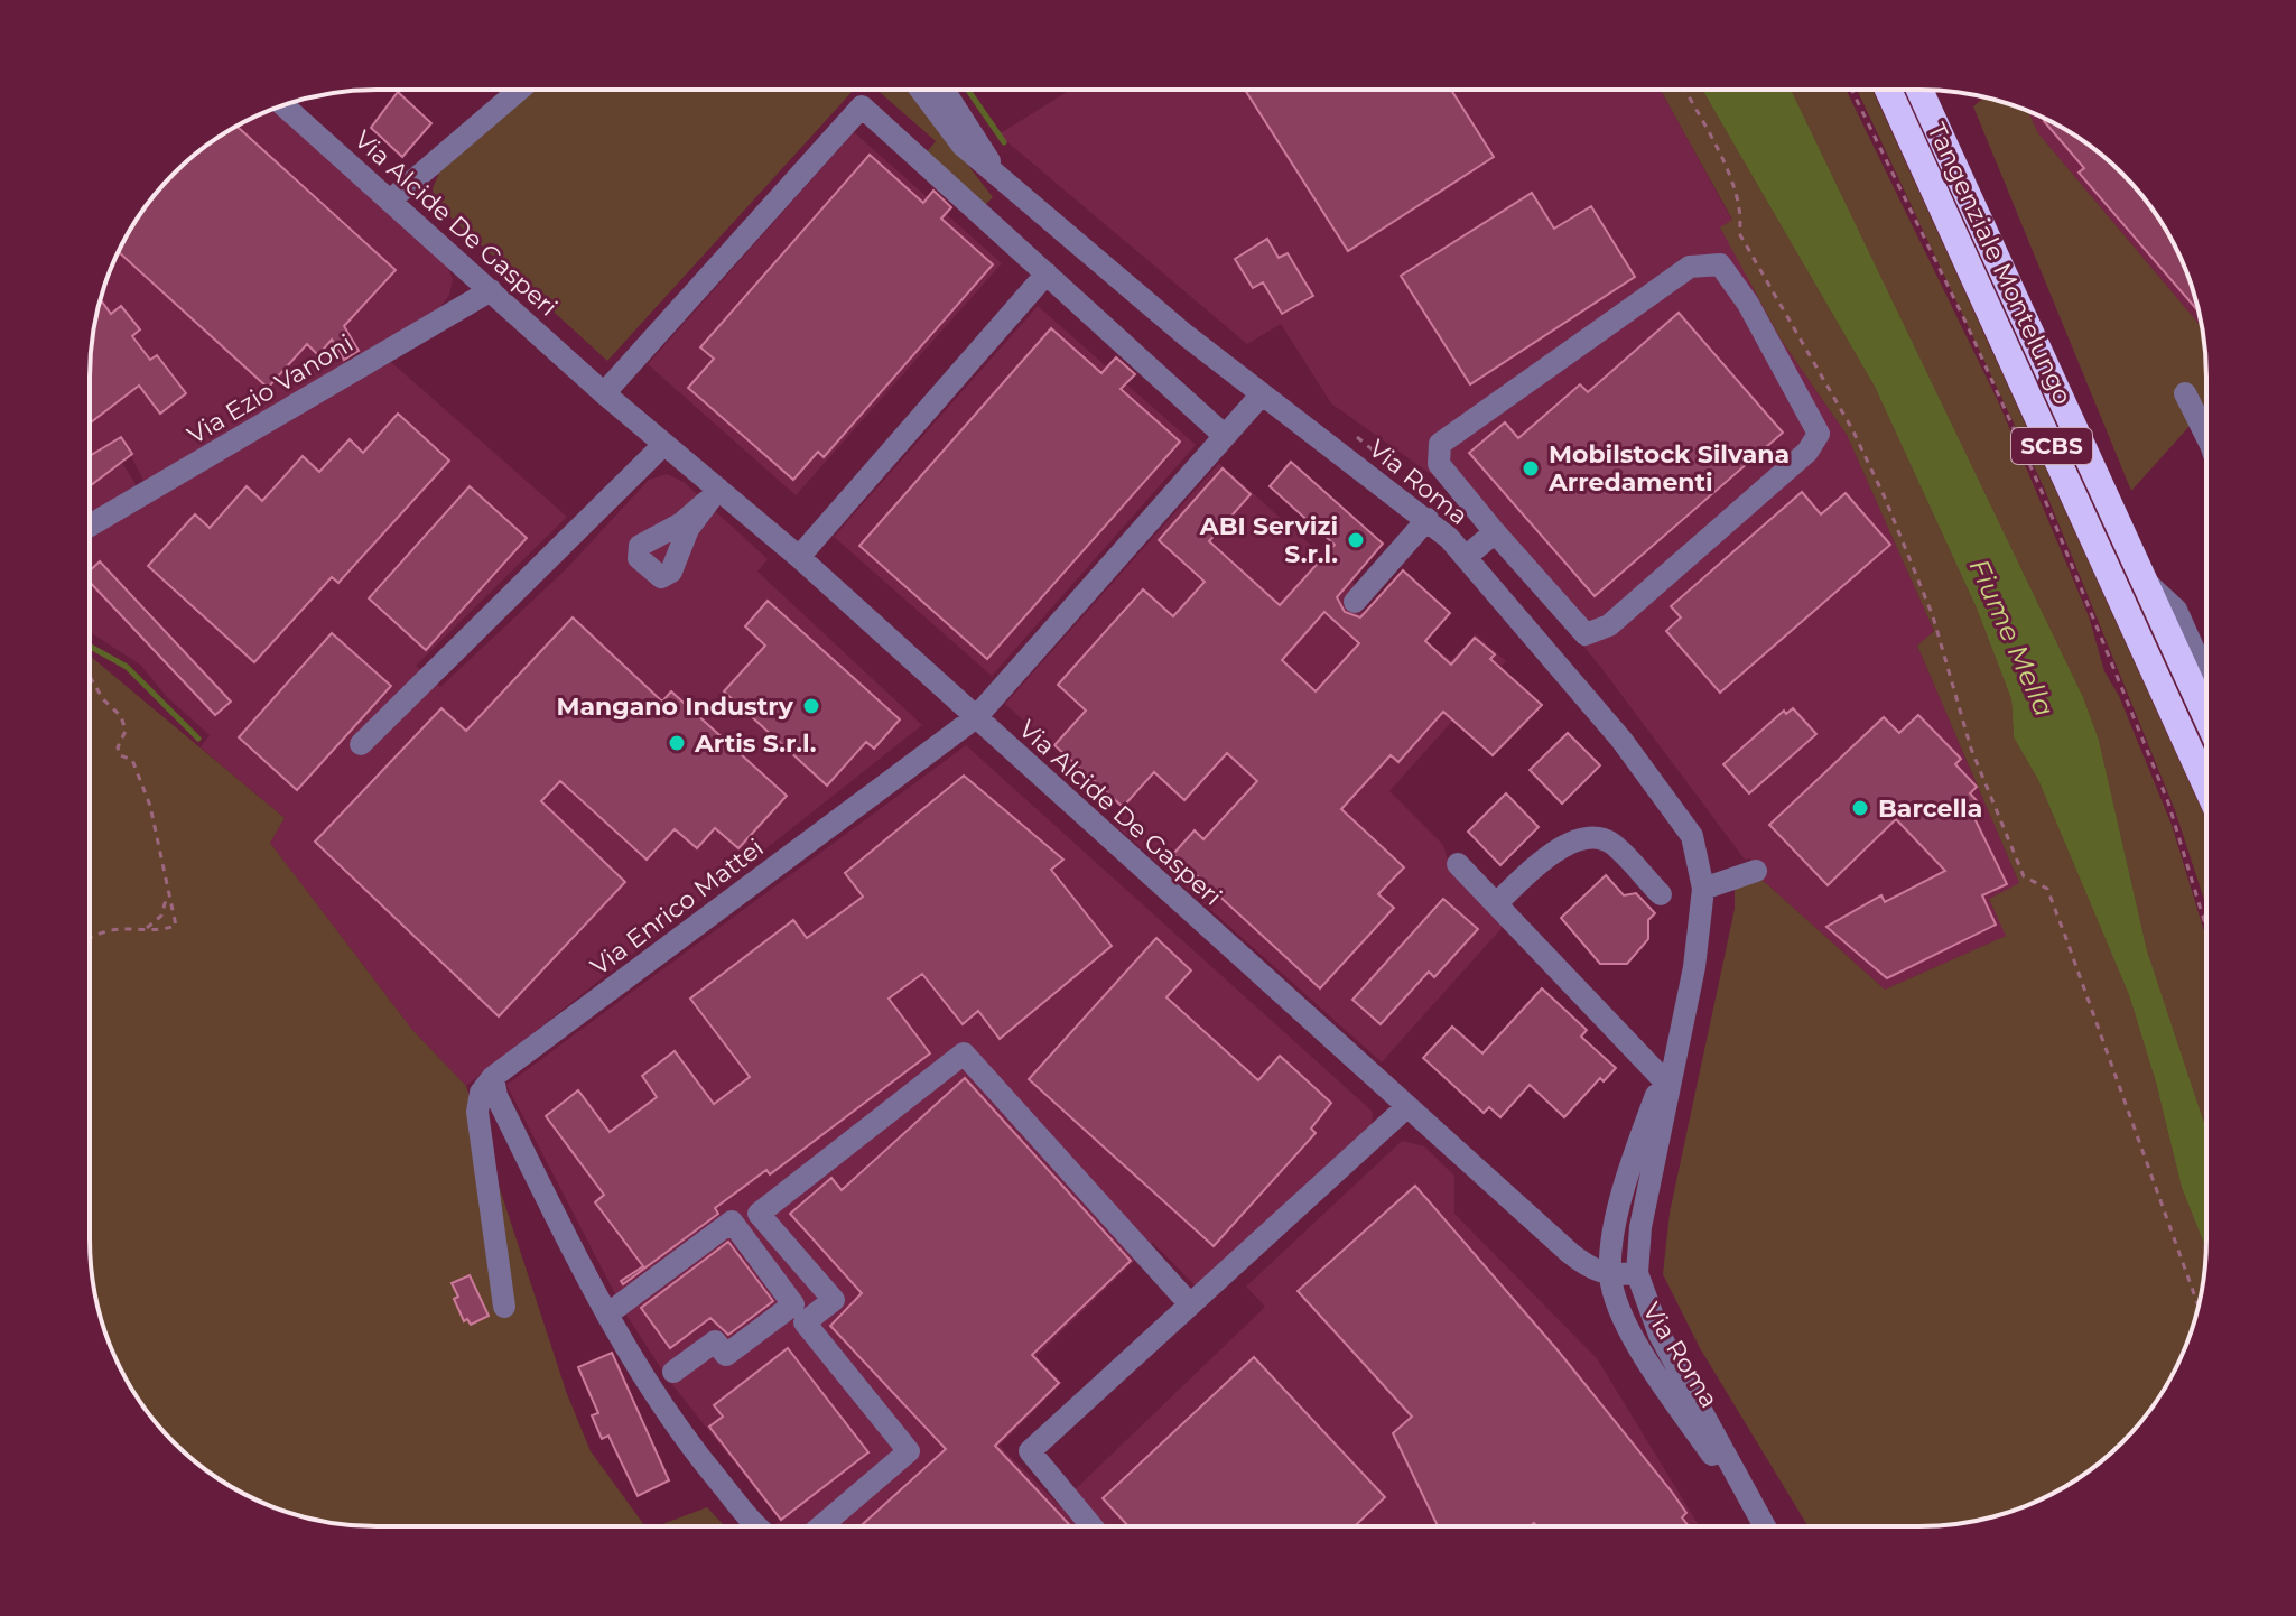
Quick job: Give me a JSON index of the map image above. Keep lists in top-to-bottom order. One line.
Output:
{"streets":{"highway":["Tangenziale Montelungo","SCBS"],"street":["Via Alcide De Gasperi","Via Ezio Vanoni","Via Roma","Via Enrico Mattei"]},"crossings":[["Via Alcide De Gasperi","Via Ezio Vanoni"],["Via Alcide De Gasperi","Via Roma"],["Via Alcide De Gasperi","Via Enrico Mattei"],["Via Roma","Via Enrico Mattei"]],"water":["Fiume Mella"],"places":["Mobilstock Silvana Arredamenti","ABI Servizi S.r.l.","Mangano Industry","Artis S.r.l.","Barcella"]}
